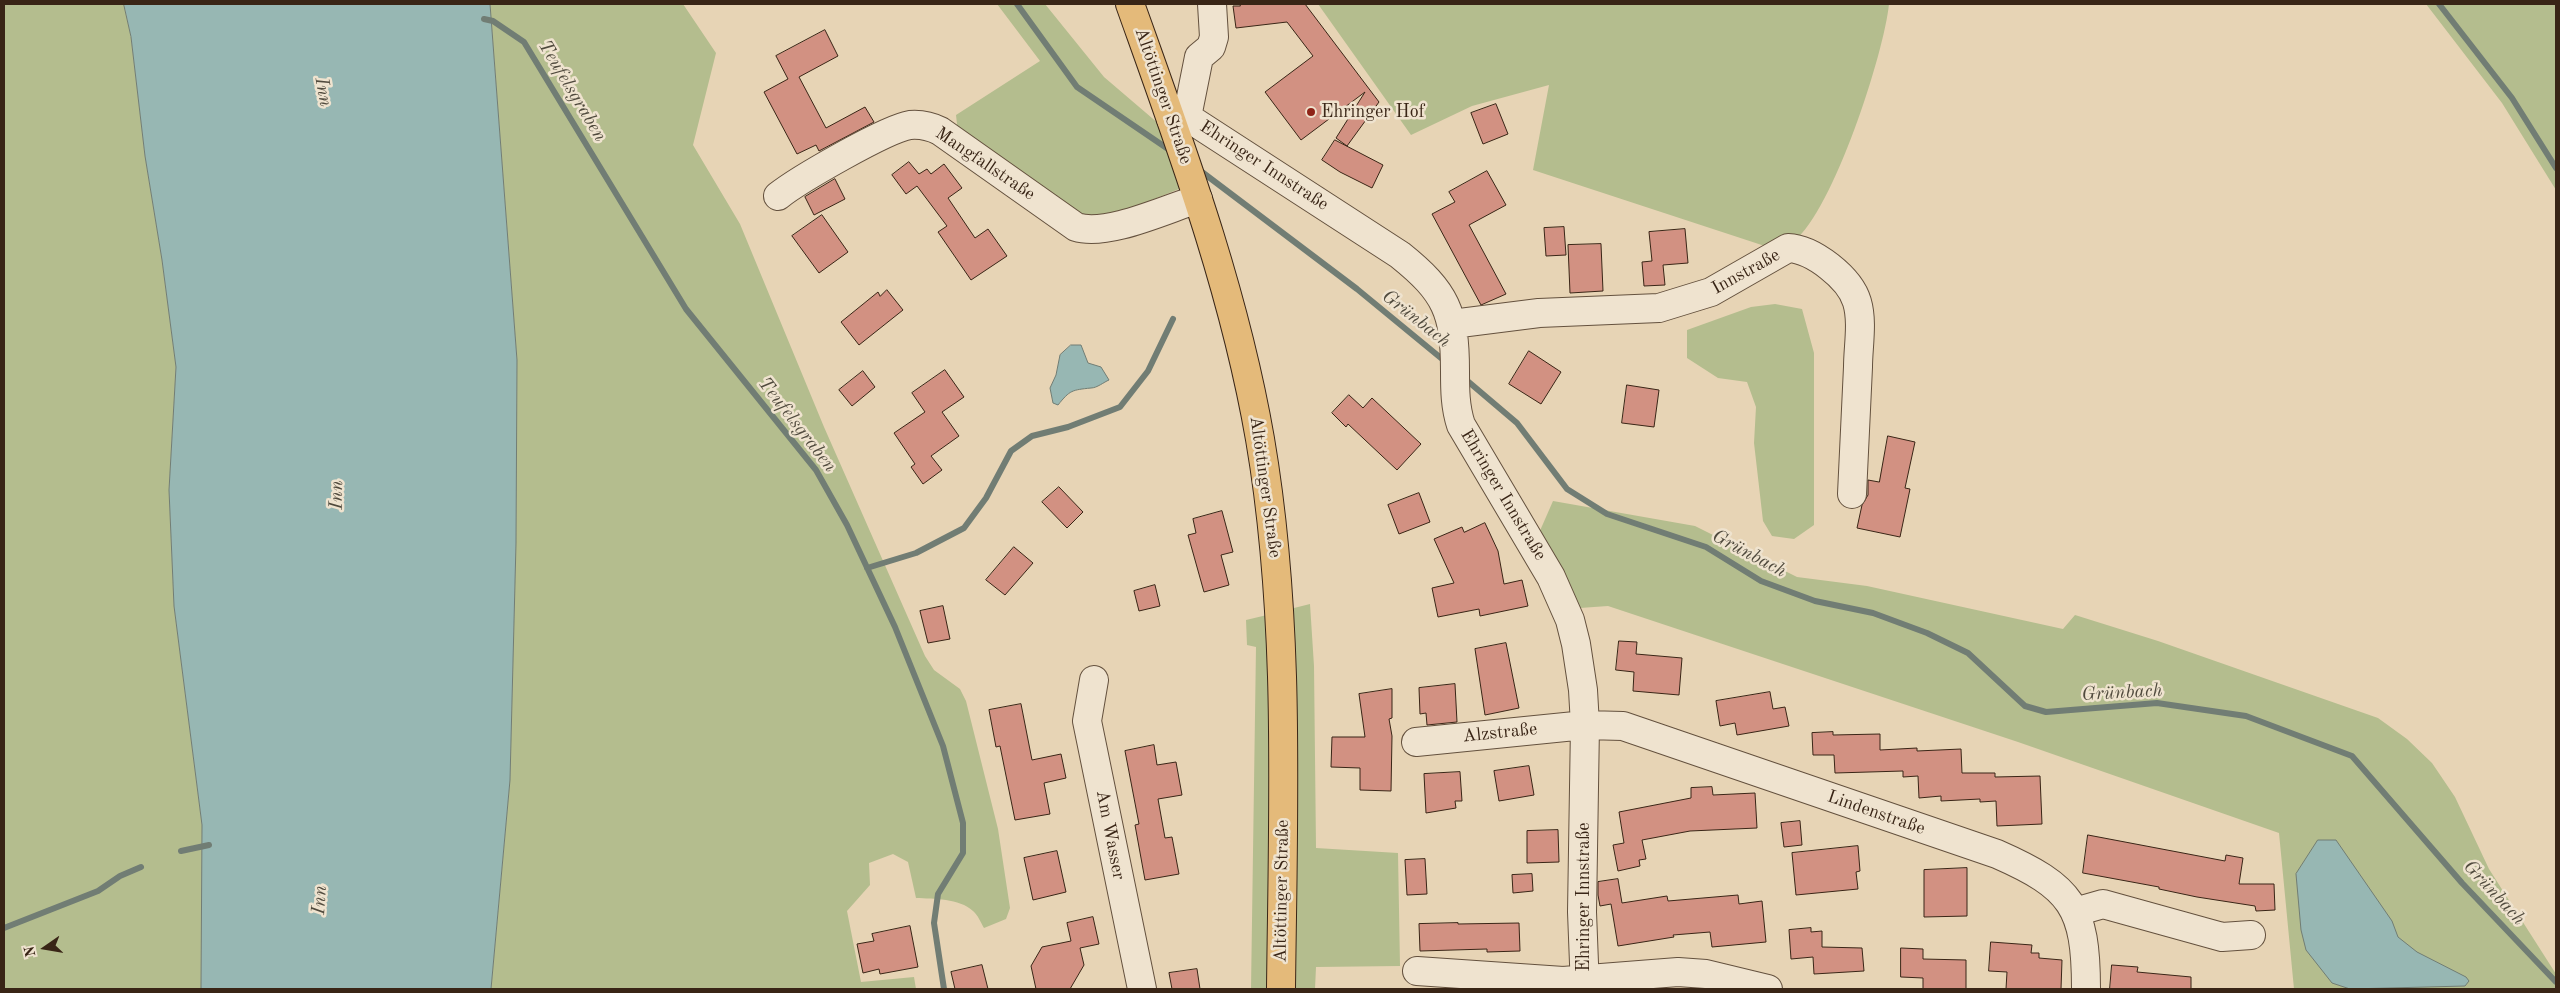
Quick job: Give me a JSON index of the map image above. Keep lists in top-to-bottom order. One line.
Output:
{"streets":{"main road":["Altöttinger Straße"],"street":["Mangfallstraße","Ehringer Innstraße","Innstraße","Alzstraße","Lindenstraße","Am Wasser"]},"crossings":[["Altöttinger Straße","Mangfallstraße"],["Altöttinger Straße","Ehringer Innstraße"],["Ehringer Innstraße","Innstraße"],["Ehringer Innstraße","Alzstraße"],["Ehringer Innstraße","Lindenstraße"],["Alzstraße","Lindenstraße"]],"water":["Teufelsgraben","Inn","Grünbach"],"places":["Ehringer Hof"],"north":"left"}
